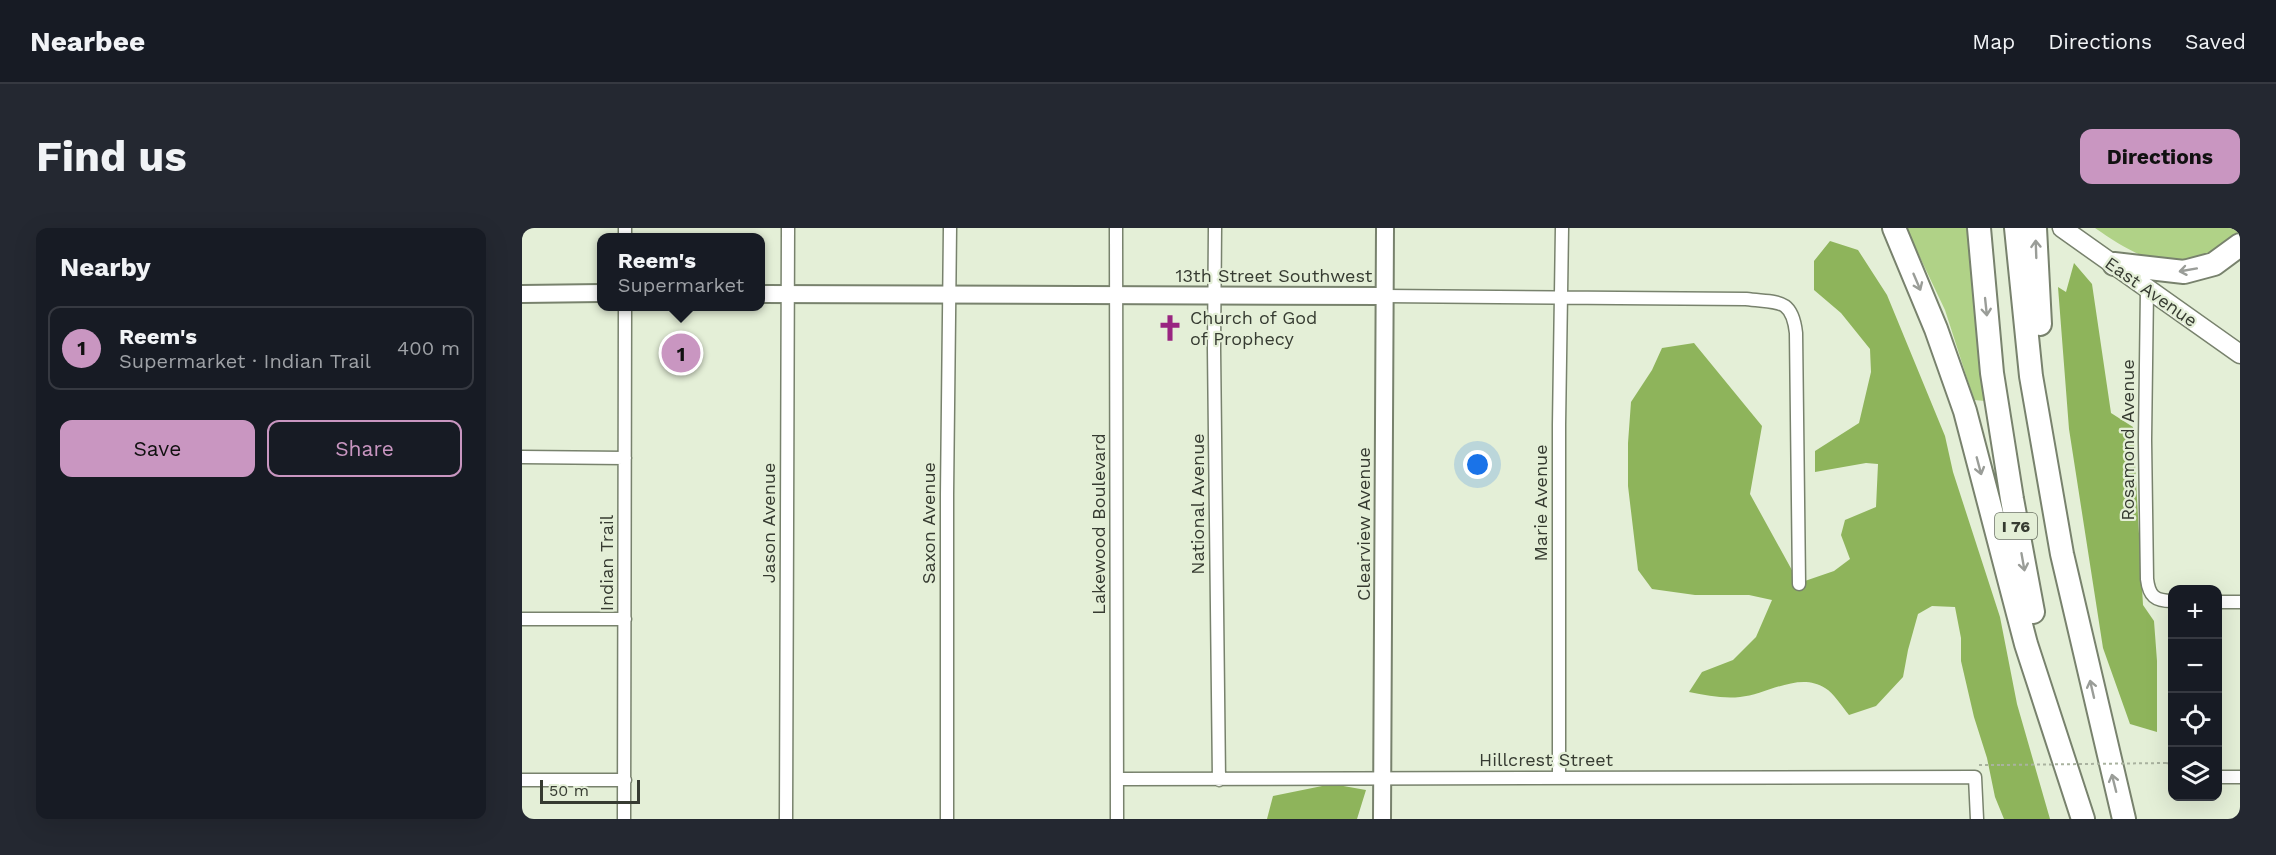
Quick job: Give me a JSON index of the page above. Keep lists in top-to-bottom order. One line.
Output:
{"streets":{"highway":["I 76"],"main road":["East Avenue"],"street":["13th Street Southwest","Rosamond Avenue","Marie Avenue","National Avenue","Jason Avenue","Saxon Avenue","Lakewood Boulevard","Clearview Avenue","Indian Trail","Hillcrest Street"]},"crossings":[["13th Street Southwest","Marie Avenue"],["13th Street Southwest","National Avenue"],["13th Street Southwest","Jason Avenue"],["13th Street Southwest","Saxon Avenue"],["13th Street Southwest","Lakewood Boulevard"],["13th Street Southwest","Clearview Avenue"],["East Avenue","Rosamond Avenue"],["Marie Avenue","Hillcrest Street"],["National Avenue","Hillcrest Street"],["Lakewood Boulevard","Hillcrest Street"],["Clearview Avenue","Hillcrest Street"]],"places":{"church":["Church of God of Prophecy"]},"scale_bar":"50 m","page":{"header":"Nearbee","nav":["Map","Directions","Saved"],"buttons":["Directions",["Save","Share"]],"title":"Find us","heading":"Nearby","popup":["Reem's","Supermarket"],"list":[{"mark":"1","name":"Reem's","note":"Supermarket · Indian Trail","value":"400 m"}],"pins":"1","map_buttons":["+","−"],"scale":"50 m"}}
